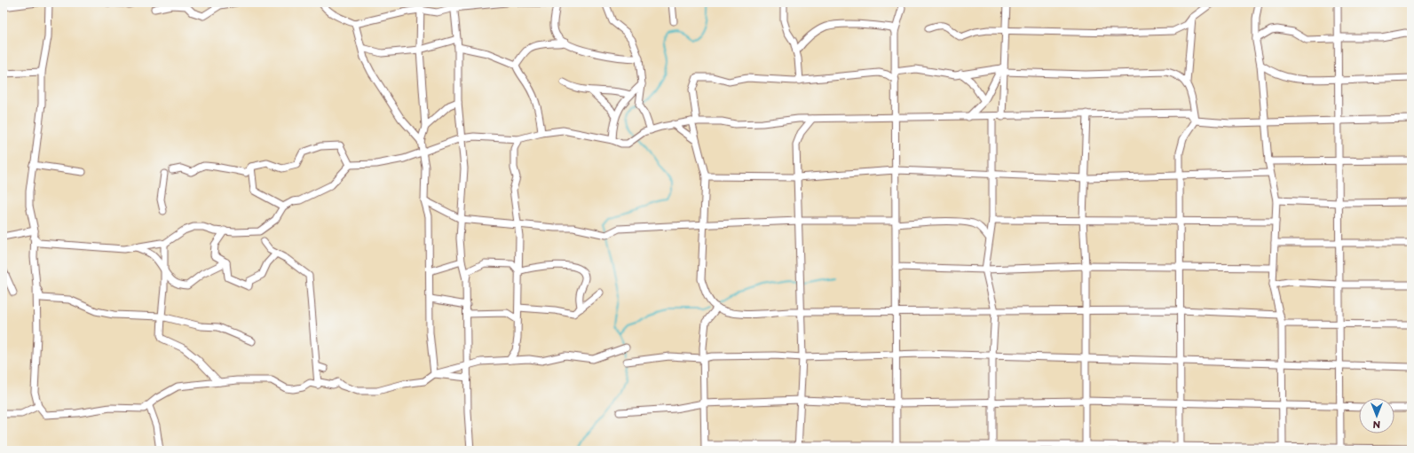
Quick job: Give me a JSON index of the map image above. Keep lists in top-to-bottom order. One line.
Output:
{"north":"bottom"}
